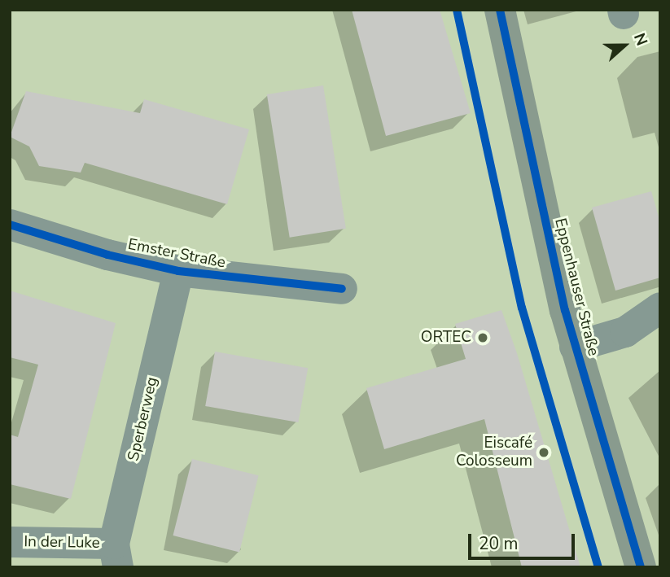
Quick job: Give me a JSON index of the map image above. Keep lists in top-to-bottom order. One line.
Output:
{"streets":{"main road":["Eppenhauser Straße"],"street":["Emster Straße","Sperberweg","In der Luke"]},"crossings":[["Emster Straße","Sperberweg"],["Sperberweg","In der Luke"]],"places":["ORTEC","Eiscafé Colosseum"],"scale_bar":"20 m","north":"right"}
